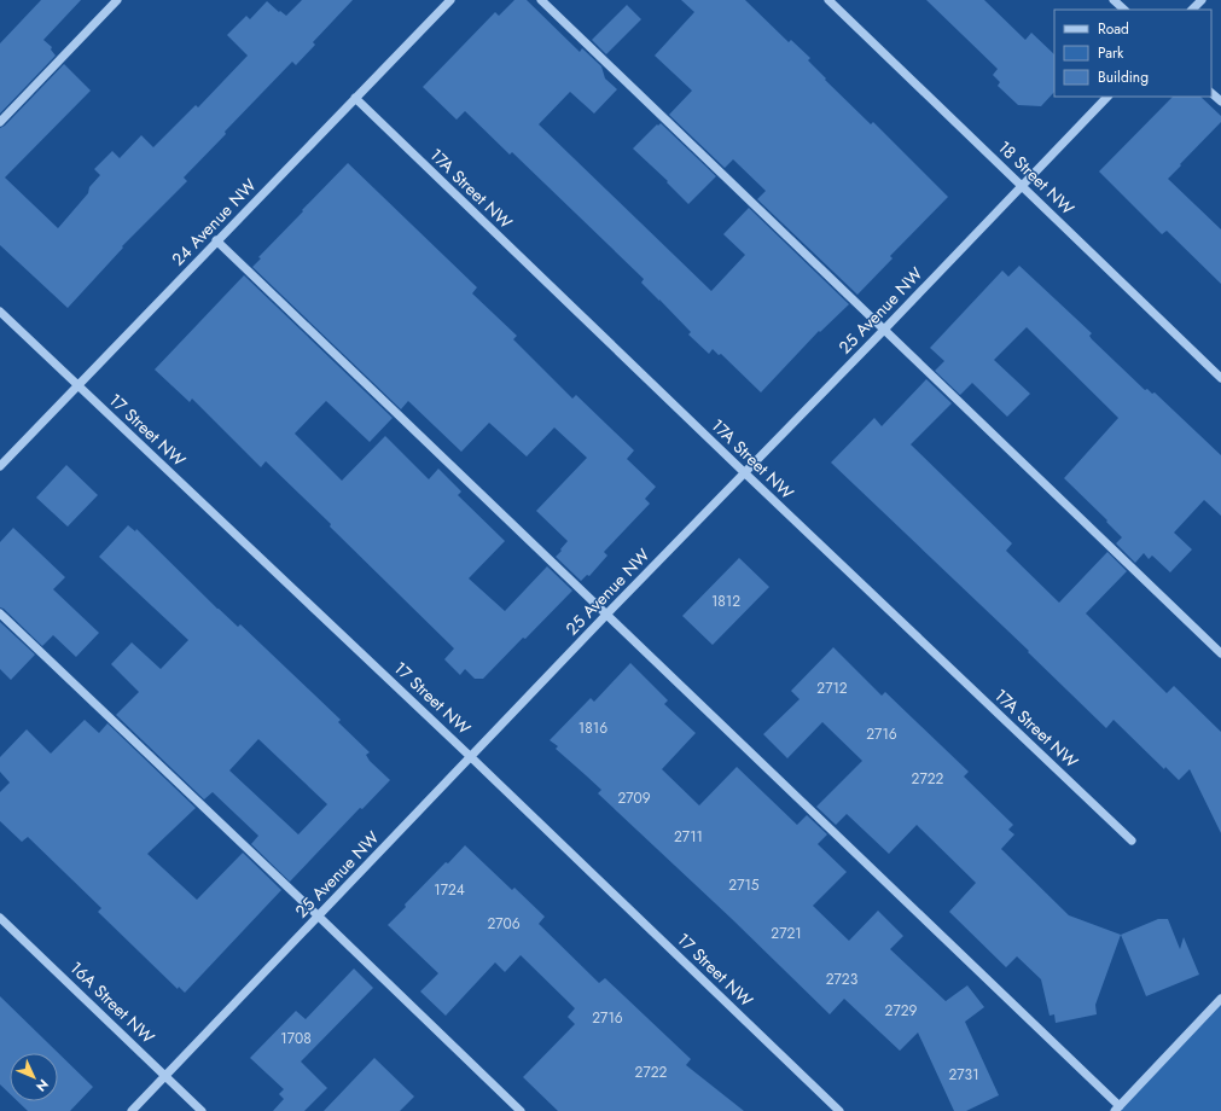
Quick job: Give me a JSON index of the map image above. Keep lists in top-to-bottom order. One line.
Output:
{"streets":{"street":["18 Street NW","17A Street NW","24 Avenue NW","25 Avenue NW","17 Street NW","16A Street NW"]},"crossings":[["18 Street NW","25 Avenue NW"],["17A Street NW","24 Avenue NW"],["17A Street NW","25 Avenue NW"],["24 Avenue NW","17 Street NW"],["25 Avenue NW","17 Street NW"],["25 Avenue NW","16A Street NW"]],"house_numbers":["1812","2712","1816","2716","2722","2709","2711","2715","1724","2706","2721","2723","2729","2716","1708","2722","2731"],"legend":["Road","Park","Building"],"north":"bottom right"}
